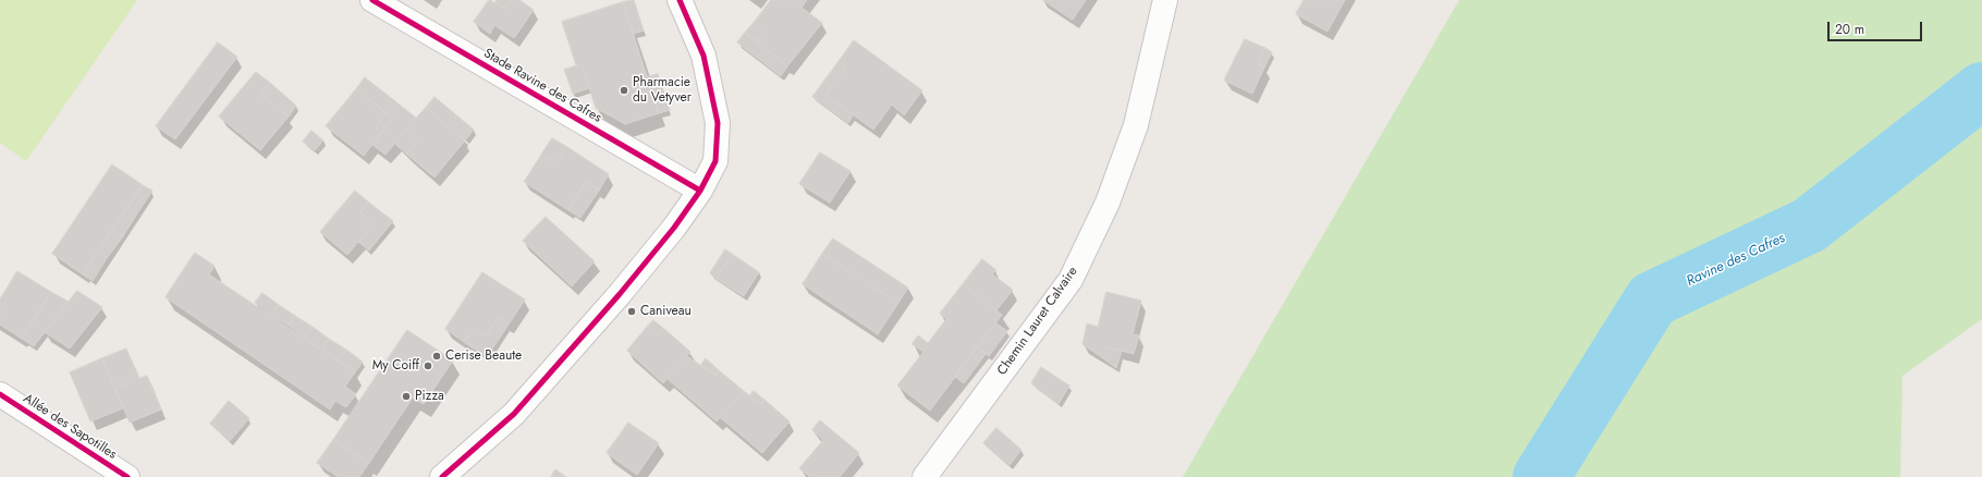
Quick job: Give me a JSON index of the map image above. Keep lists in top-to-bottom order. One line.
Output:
{"streets":{"street":["Stade Ravine des Cafres","Chemin Lauret Calvaire","Allée des Sapotilles"]},"water":["Ravine des Cafres"],"places":["Pharmacie du Vetyver","Caniveau","Cerise Beaute","My Coiff","Pizza"],"scale_bar":"20 m"}
